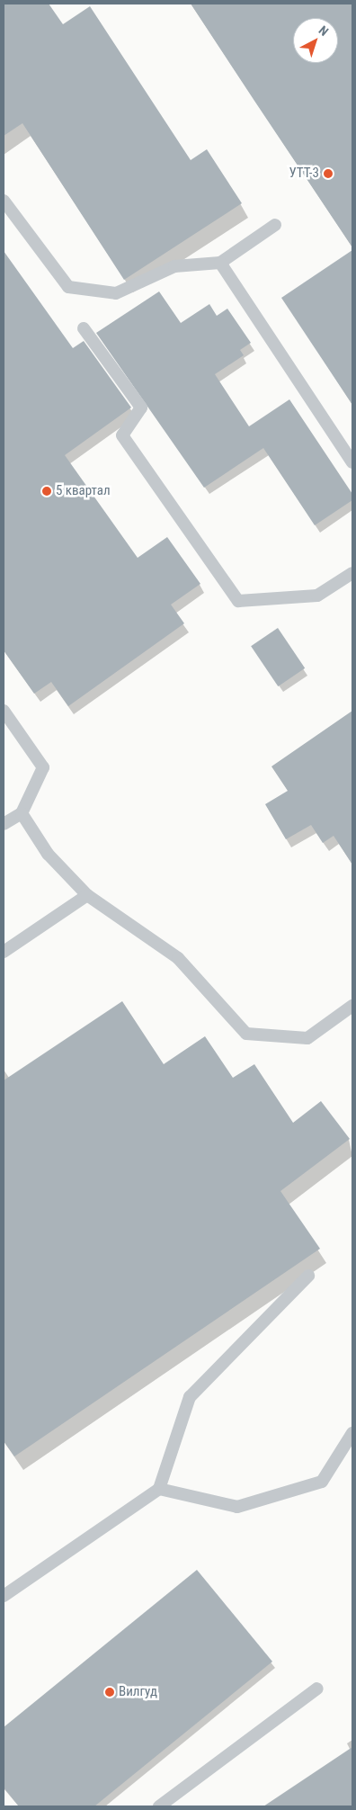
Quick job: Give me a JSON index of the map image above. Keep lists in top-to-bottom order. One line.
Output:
{"places":["УТТ-3","5 квартал","Вилгуд"],"north":"top right"}
